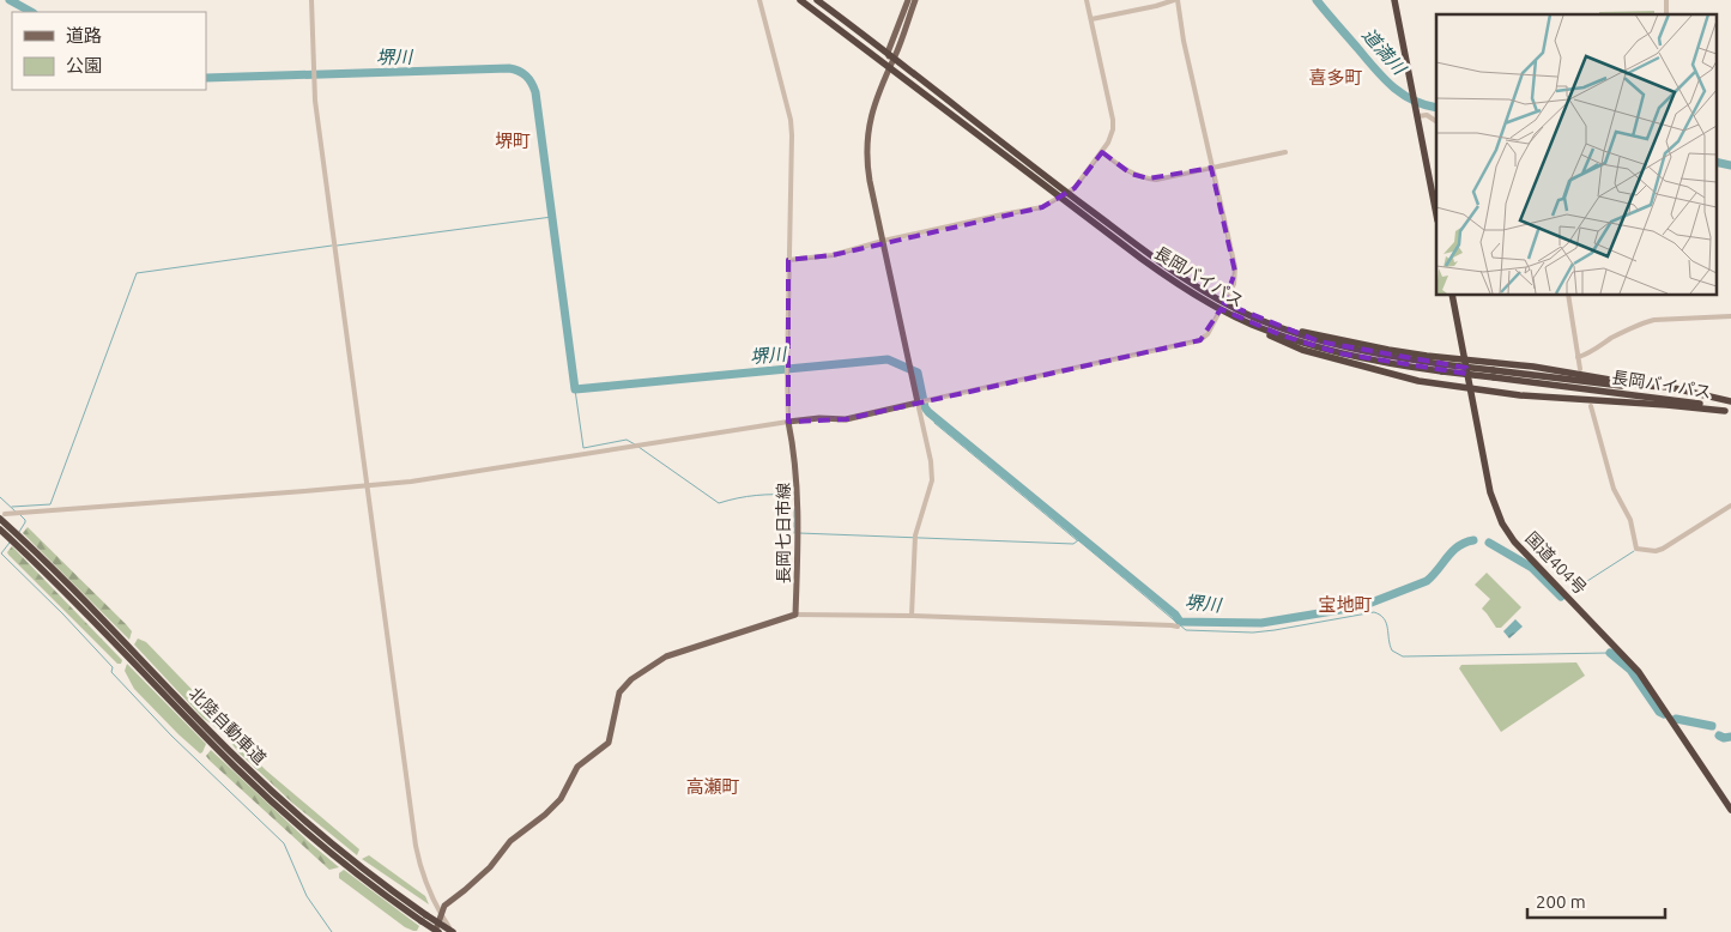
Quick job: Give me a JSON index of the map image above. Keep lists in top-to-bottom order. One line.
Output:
{"streets":{"highway":["長岡バイパス","国道404号","北陸自動車道"],"main road":["長岡七日市線"]},"districts":["喜多町","堺町","宝地町","高瀬町"],"water":["道満川","堺川"],"legend":["道路","公園"],"scale_bar":"200 m"}
